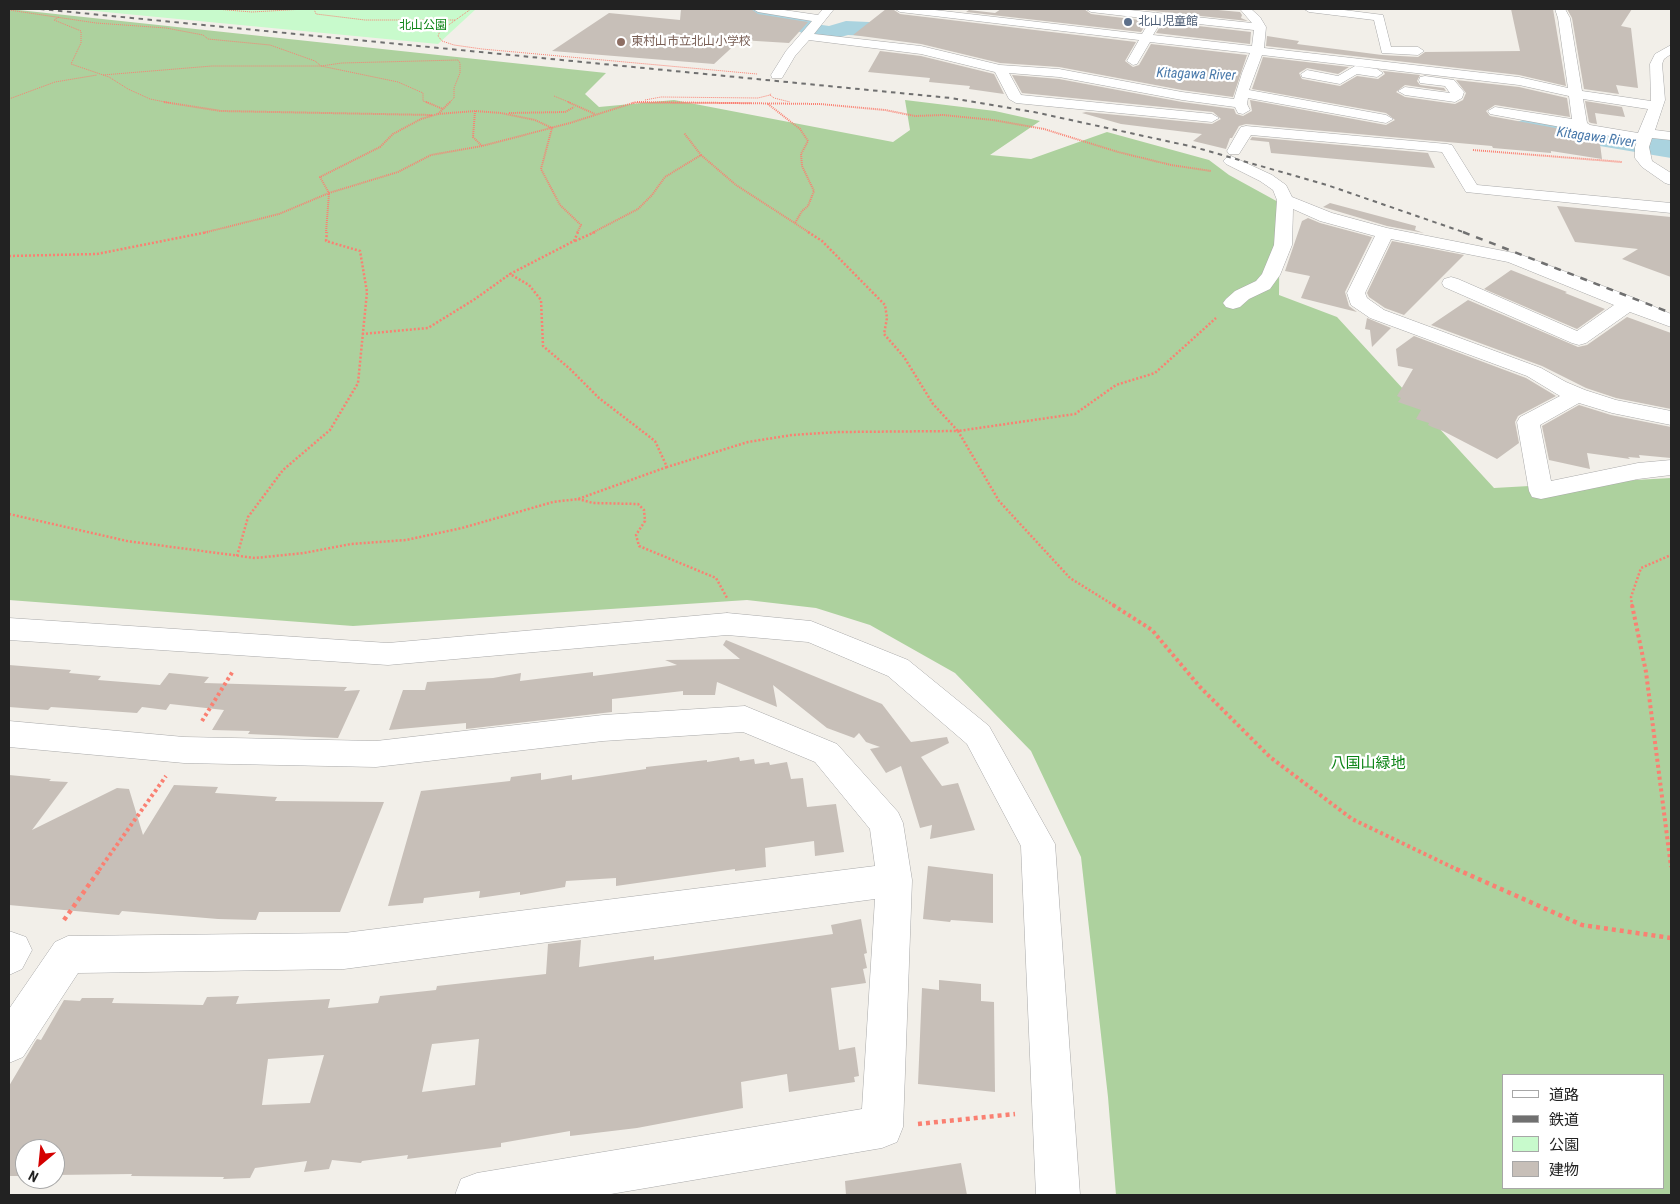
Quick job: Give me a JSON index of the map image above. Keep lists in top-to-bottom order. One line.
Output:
{"water":["Kitagawa River"],"parks":["北山公園","八国山緑地"],"places":["北山児童館","東村山市立北山小学校"],"legend":["道路","鉄道","公園","建物"],"north":"bottom left"}
